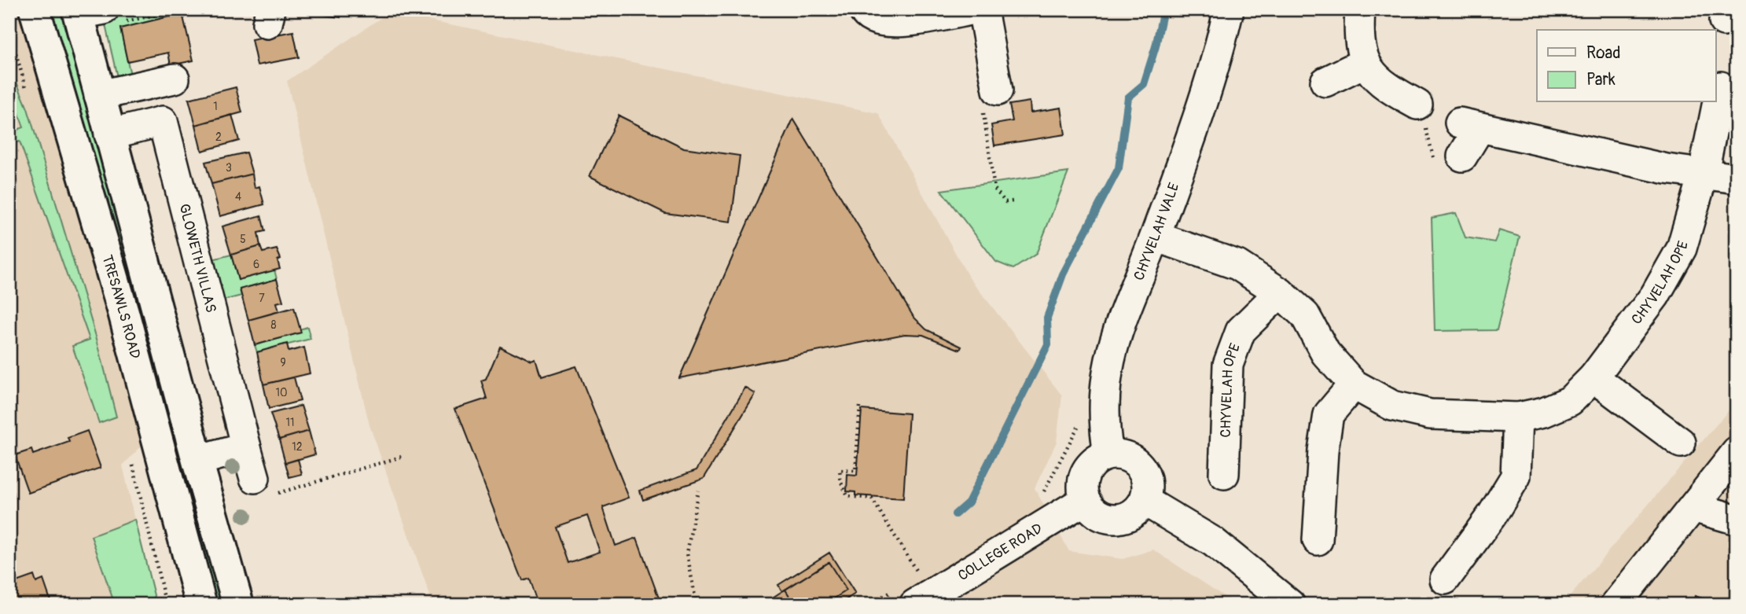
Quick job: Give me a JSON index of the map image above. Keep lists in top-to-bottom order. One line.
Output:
{"streets":{"highway":["TRESAWLS ROAD"],"street":["CHYVELAH VALE","GLOWETH VILLAS","CHYVELAH OPE","COLLEGE ROAD"]},"crossings":[["CHYVELAH VALE","CHYVELAH OPE"],["CHYVELAH VALE","COLLEGE ROAD"]],"house_numbers":["1","2","3","4","5","6","7","8","9","10","11","12"],"legend":["Road","Park"]}
